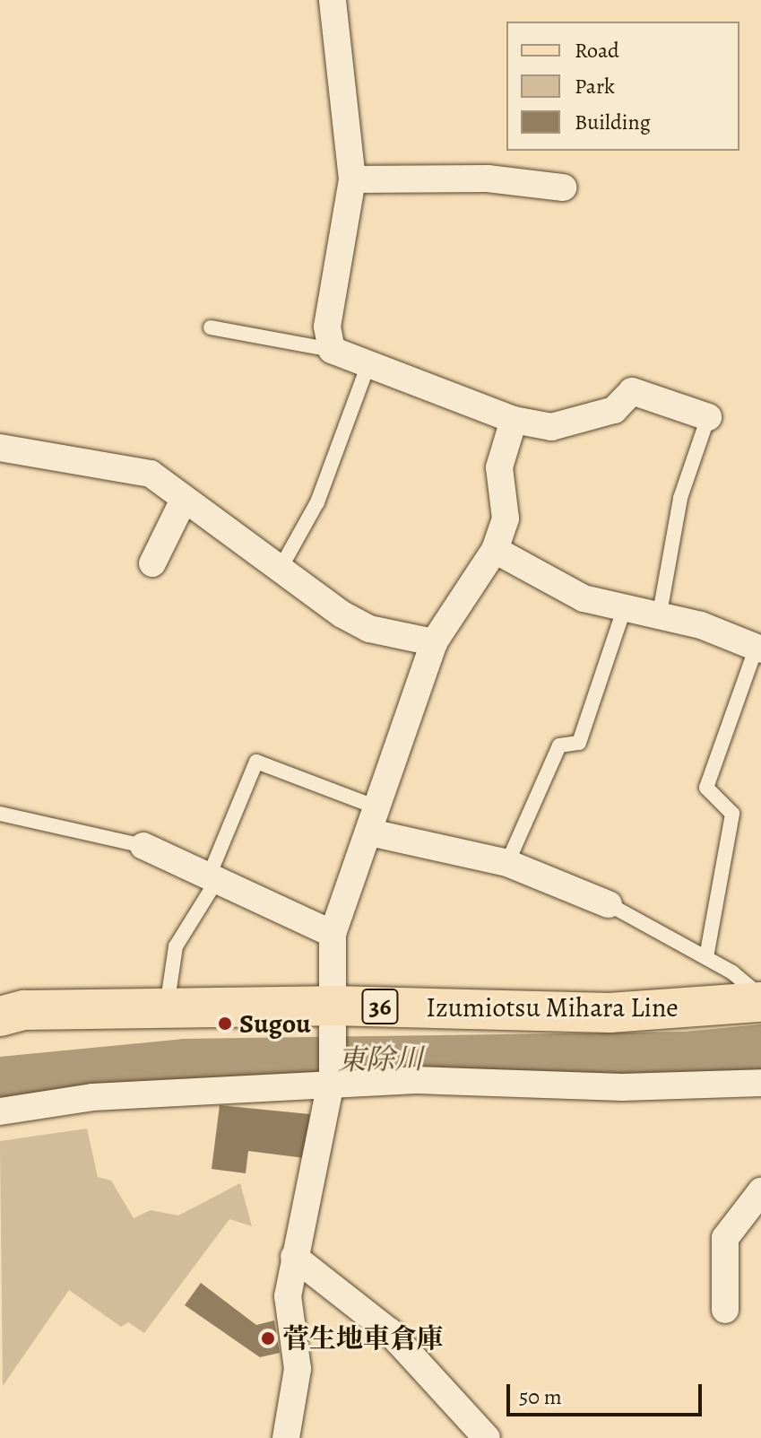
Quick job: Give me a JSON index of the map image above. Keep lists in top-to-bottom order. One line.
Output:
{"streets":{"main road":["36","Izumiotsu Mihara Line"]},"water":["東除川"],"places":["Sugou","菅生地車倉庫"],"legend":["Road","Park","Building"],"scale_bar":"50 m"}
